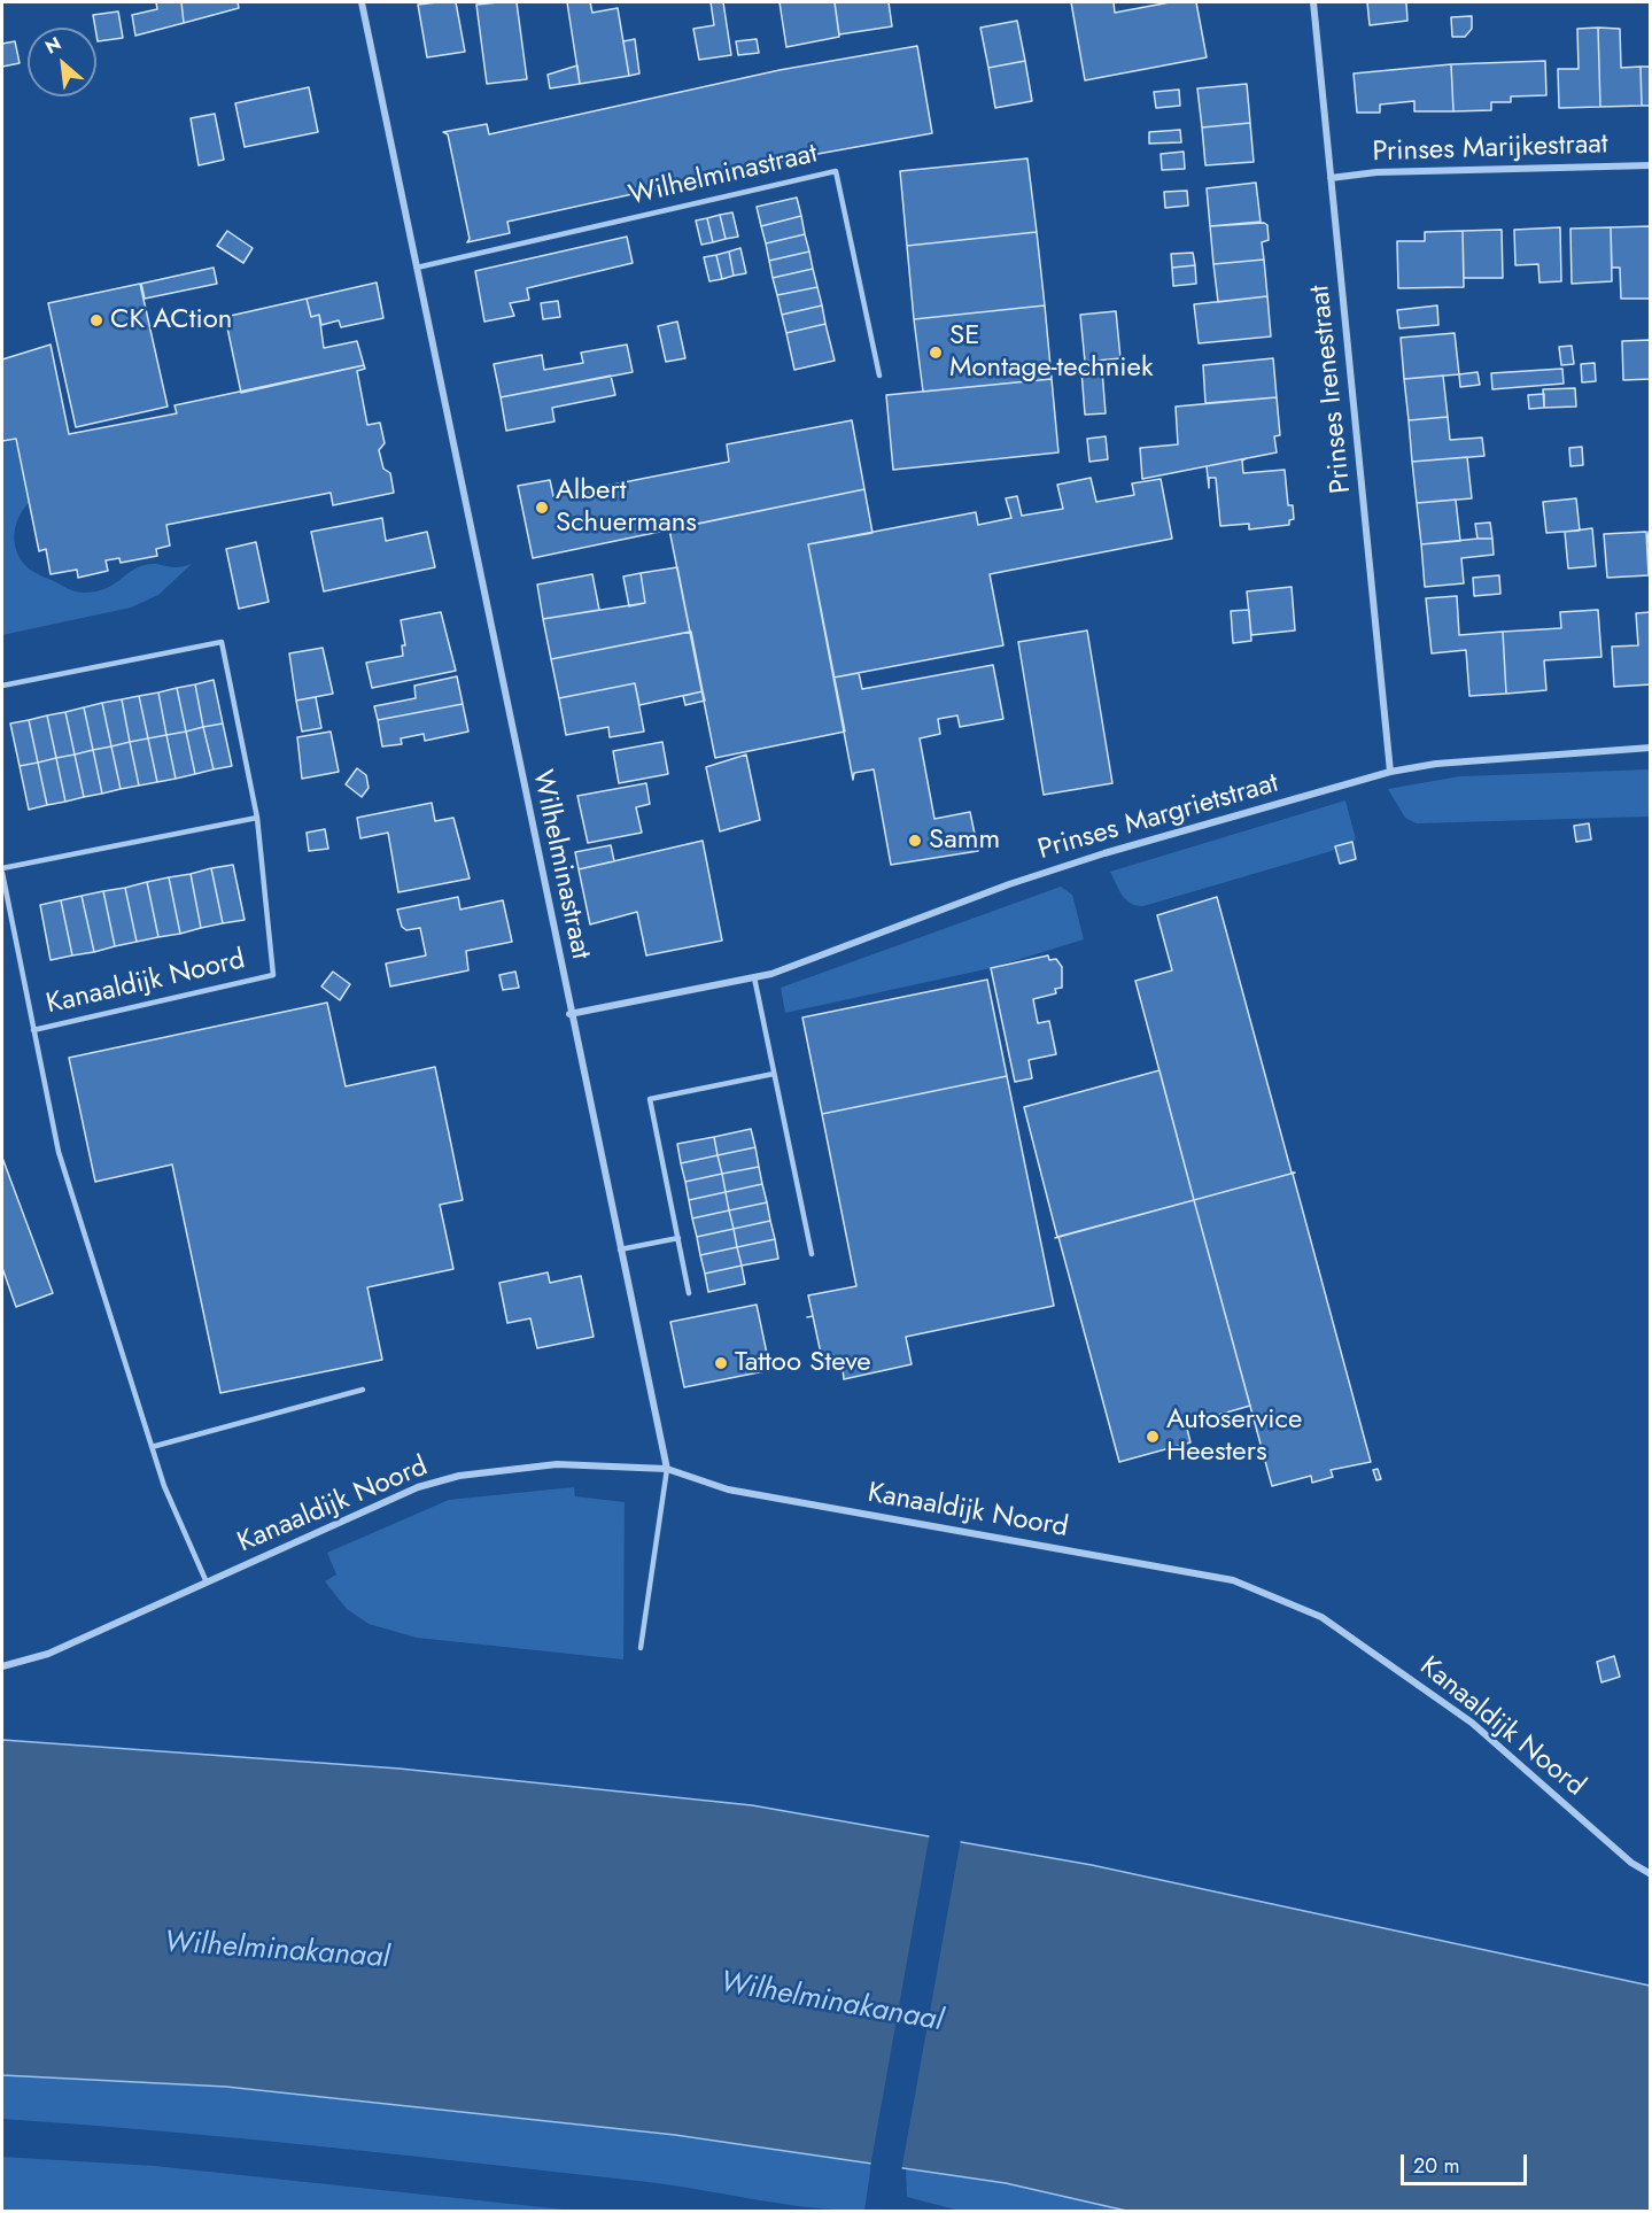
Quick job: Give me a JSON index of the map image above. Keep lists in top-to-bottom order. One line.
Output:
{"streets":{"street":["Prinses Marijkestraat","Wilhelminastraat","Prinses Irenestraat","Prinses Margrietstraat","Kanaaldijk Noord"]},"crossings":[["Prinses Marijkestraat","Prinses Irenestraat"],["Wilhelminastraat","Prinses Margrietstraat"],["Wilhelminastraat","Kanaaldijk Noord"],["Prinses Irenestraat","Prinses Margrietstraat"]],"water":["Wilhelminakanaal"],"places":["CK ACtion","SE Montage-techniek","Albert Schuermans","Samm","Tattoo Steve","Autoservice Heesters"],"scale_bar":"20 m","north":"top left"}
